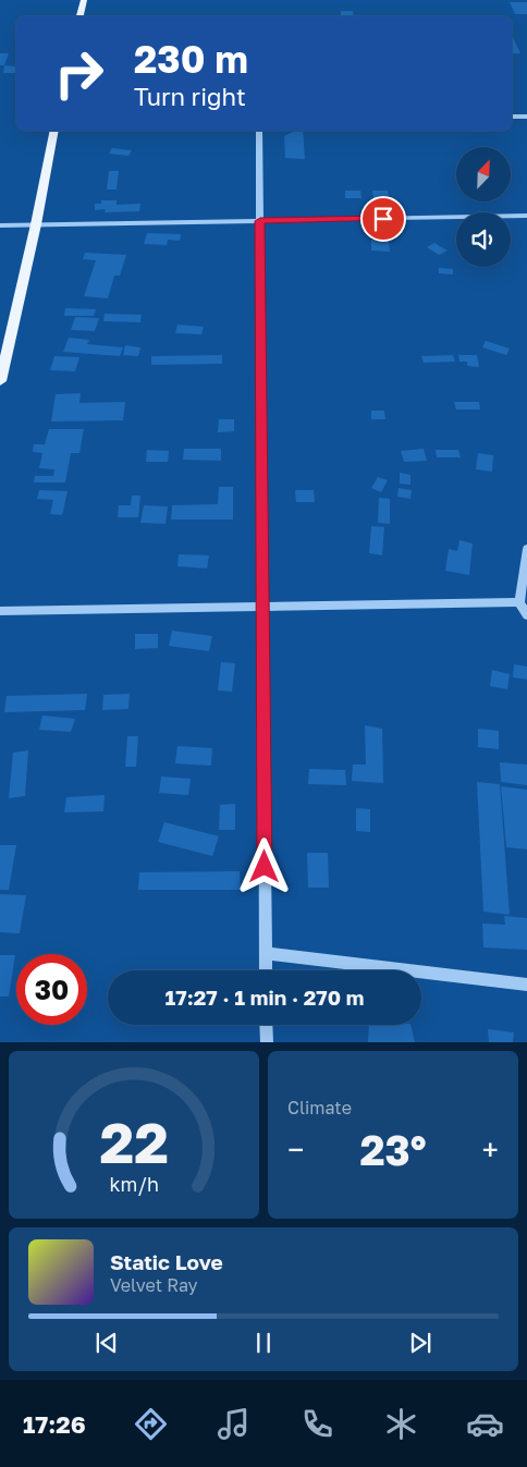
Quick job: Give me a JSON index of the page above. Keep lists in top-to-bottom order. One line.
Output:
{"north":"top right","page":{"turn":["230 m","Turn right"],"limit":"30","trip":"17:27 · 1 min · 270 m","tile":"Climate","heat":["−","23°","+"],"song":["Static Love","Velvet Ray"],"tabs":"17:26","gauge":["22","km/h"]}}
